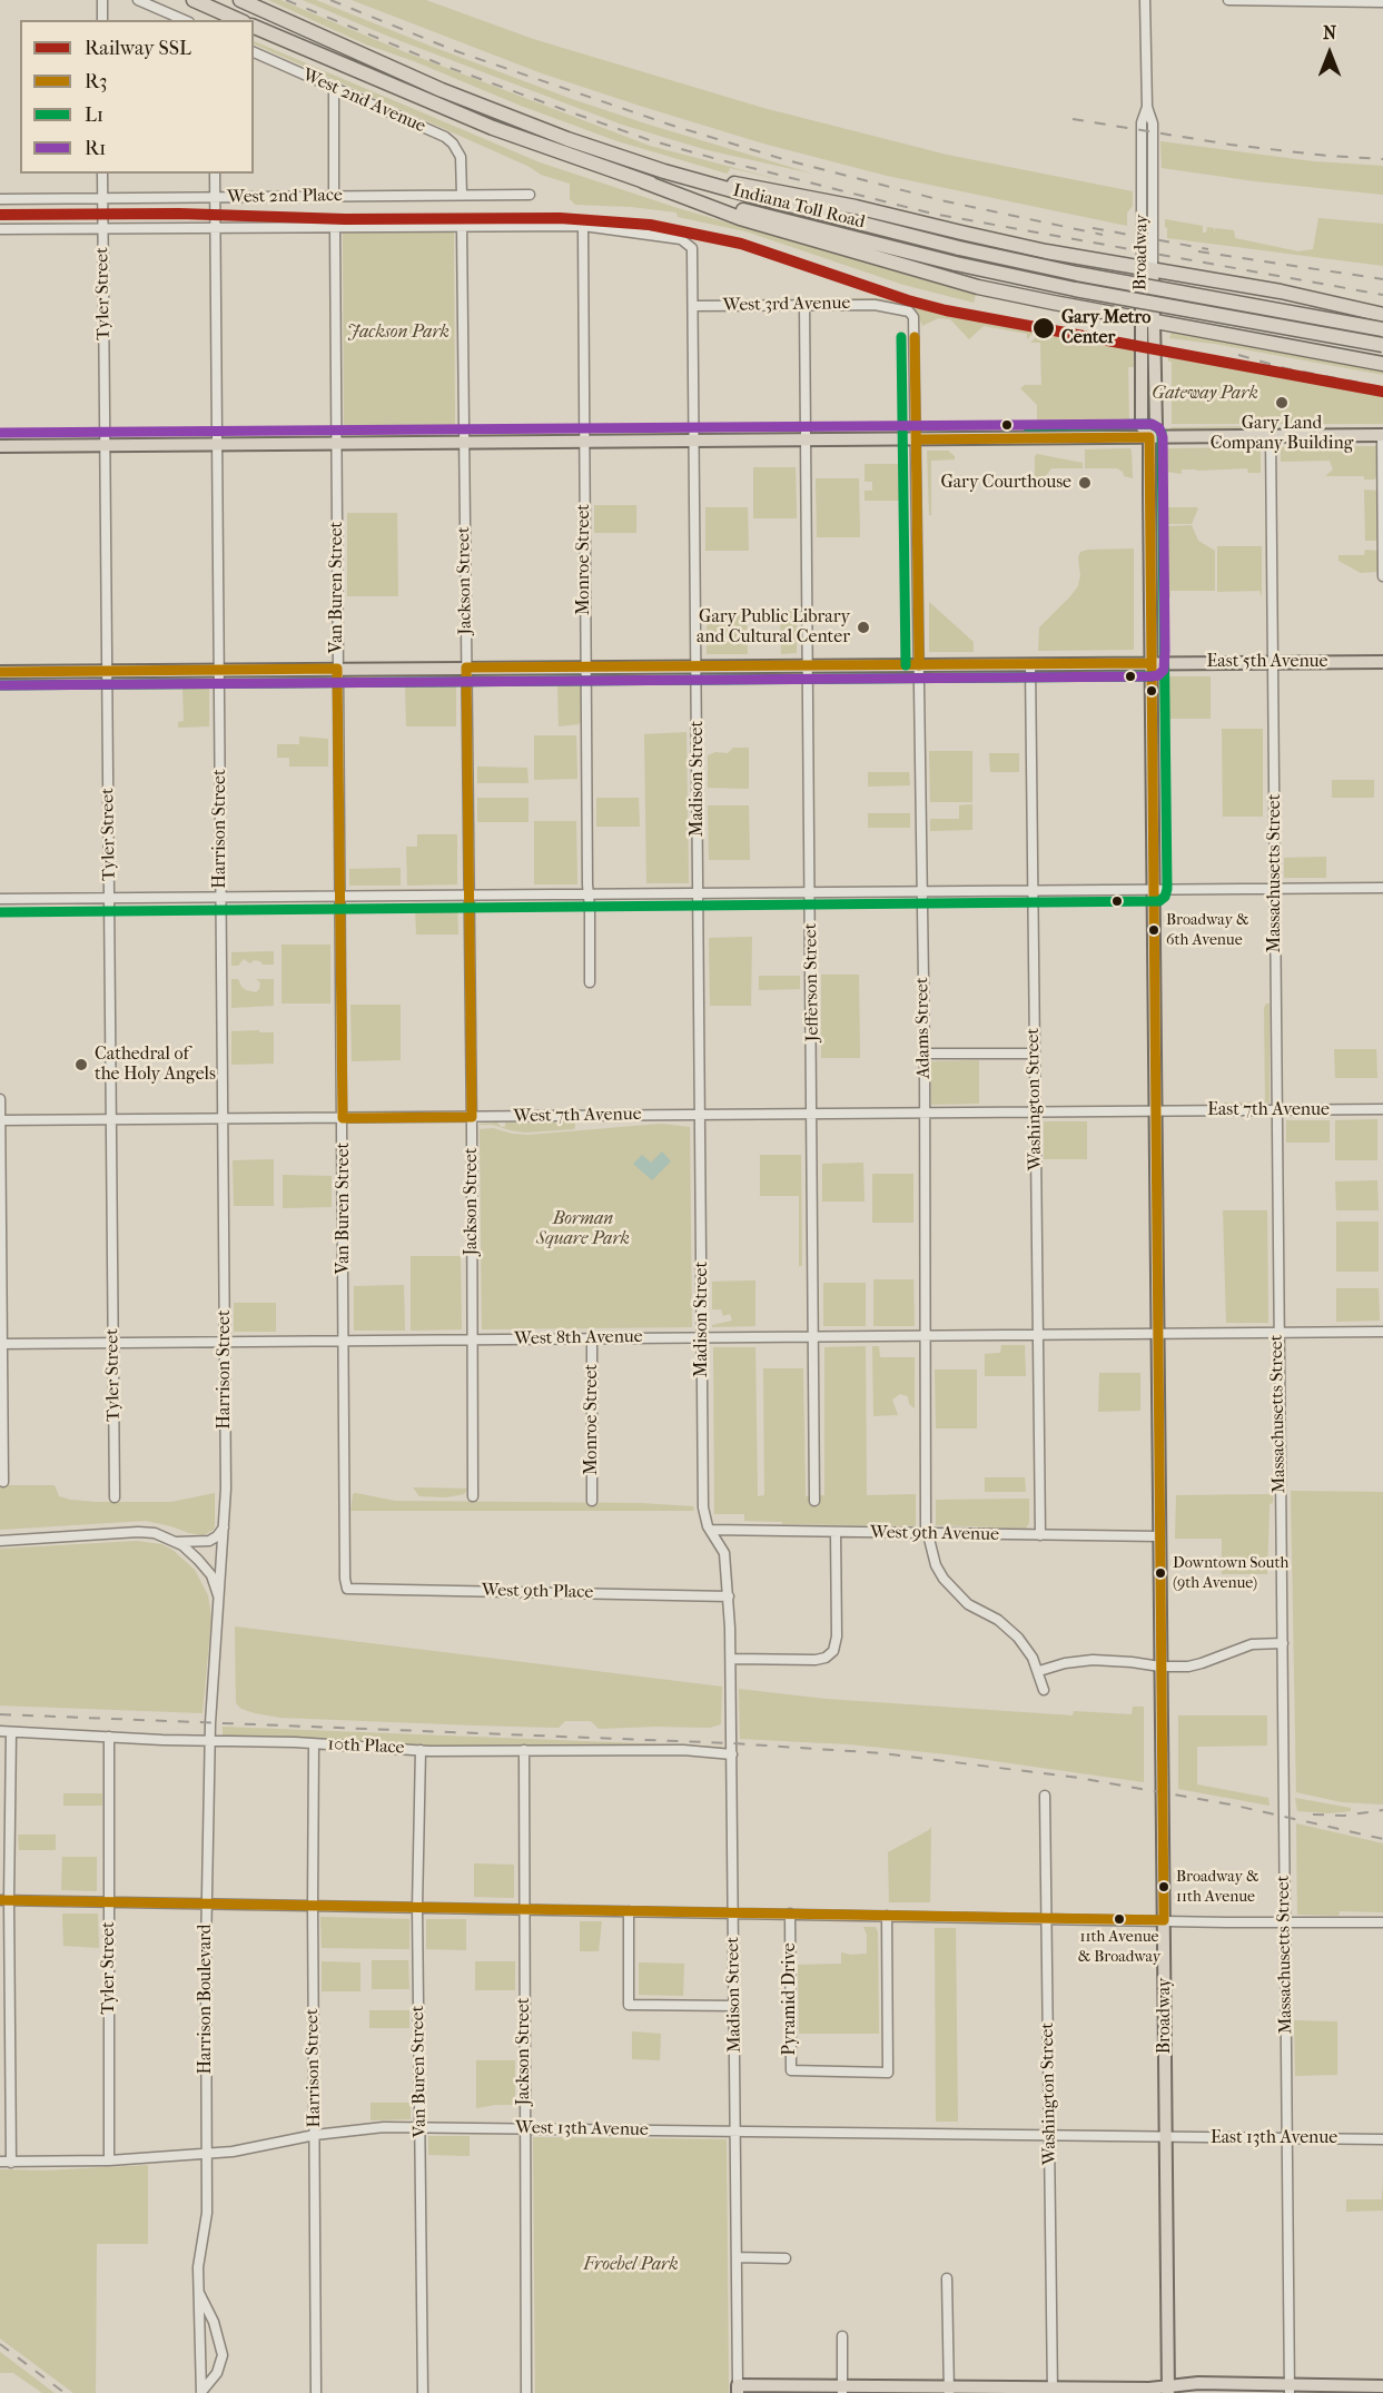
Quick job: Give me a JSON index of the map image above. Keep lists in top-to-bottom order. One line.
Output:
{"streets":{"highway":["Indiana Toll Road"],"main road":["Broadway","East 5th Avenue"],"street":["West 2nd Avenue","West 2nd Place","Tyler Street","West 3rd Avenue","Monroe Street","Jackson Street","Van Buren Street","Madison Street","Harrison Street","Massachusetts Street","Jefferson Street","Adams Street","Washington Street","East 7th Avenue","West 7th Avenue","West 8th Avenue","West 9th Avenue","West 9th Place","10th Place","Harrison Boulevard","Pyramid Drive","West 13th Avenue","East 13th Avenue"]},"crossings":[["West 2nd Avenue","West 2nd Place"],["West 2nd Place","Tyler Street"],["West 2nd Place","Harrison Street"],["Broadway","East 5th Avenue"],["Broadway","East 7th Avenue"],["Broadway","West 7th Avenue"],["Broadway","West 8th Avenue"],["Broadway","West 9th Avenue"],["Broadway","West 13th Avenue"],["Broadway","East 13th Avenue"],["Tyler Street","East 5th Avenue"],["Tyler Street","West 7th Avenue"],["Tyler Street","West 8th Avenue"],["Tyler Street","10th Place"],["Tyler Street","West 13th Avenue"],["West 3rd Avenue","Madison Street"],["West 3rd Avenue","Jefferson Street"],["West 3rd Avenue","Adams Street"],["Monroe Street","East 5th Avenue"],["Monroe Street","Madison Street"],["Monroe Street","West 8th Avenue"],["Jackson Street","East 5th Avenue"],["Jackson Street","West 7th Avenue"],["Jackson Street","West 8th Avenue"],["Jackson Street","10th Place"],["Jackson Street","West 13th Avenue"],["Van Buren Street","East 5th Avenue"],["Van Buren Street","West 7th Avenue"],["Van Buren Street","West 8th Avenue"],["Van Buren Street","West 9th Place"],["Van Buren Street","10th Place"],["Van Buren Street","West 13th Avenue"],["East 5th Avenue","Madison Street"],["East 5th Avenue","Harrison Street"],["East 5th Avenue","Massachusetts Street"],["East 5th Avenue","Jefferson Street"],["East 5th Avenue","Adams Street"],["East 5th Avenue","Washington Street"],["Madison Street","West 7th Avenue"],["Madison Street","West 8th Avenue"],["Madison Street","West 9th Avenue"],["Madison Street","West 9th Place"],["Madison Street","10th Place"],["Madison Street","West 13th Avenue"],["Harrison Street","West 7th Avenue"],["Harrison Street","West 8th Avenue"],["Harrison Street","10th Place"],["Harrison Street","Harrison Boulevard"],["Harrison Street","West 13th Avenue"],["Massachusetts Street","East 7th Avenue"],["Massachusetts Street","West 8th Avenue"],["Massachusetts Street","East 13th Avenue"],["Jefferson Street","West 7th Avenue"],["Jefferson Street","West 8th Avenue"],["Adams Street","West 7th Avenue"],["Adams Street","West 8th Avenue"],["Adams Street","West 9th Avenue"],["Washington Street","West 7th Avenue"],["Washington Street","West 8th Avenue"],["Washington Street","West 9th Avenue"],["Washington Street","West 13th Avenue"],["East 7th Avenue","West 7th Avenue"],["10th Place","Harrison Boulevard"],["Harrison Boulevard","West 13th Avenue"],["West 13th Avenue","East 13th Avenue"]],"parks":["Jackson Park","Gateway Park","Borman Square Park","Froebel Park"],"places":["Gary Metro Center","Gary Land Company Building","Gary Courthouse","Gary Public Library and Cultural Center","Broadway & 6th Avenue","Cathedral of the Holy Angels","Downtown South (9th Avenue)","Broadway & 11th Avenue","11th Avenue & Broadway"],"lines":["rail line SSL","transit line R3","transit line L1","transit line R1"],"legend":["Railway SSL","R3","L1","R1"],"north":"top"}
